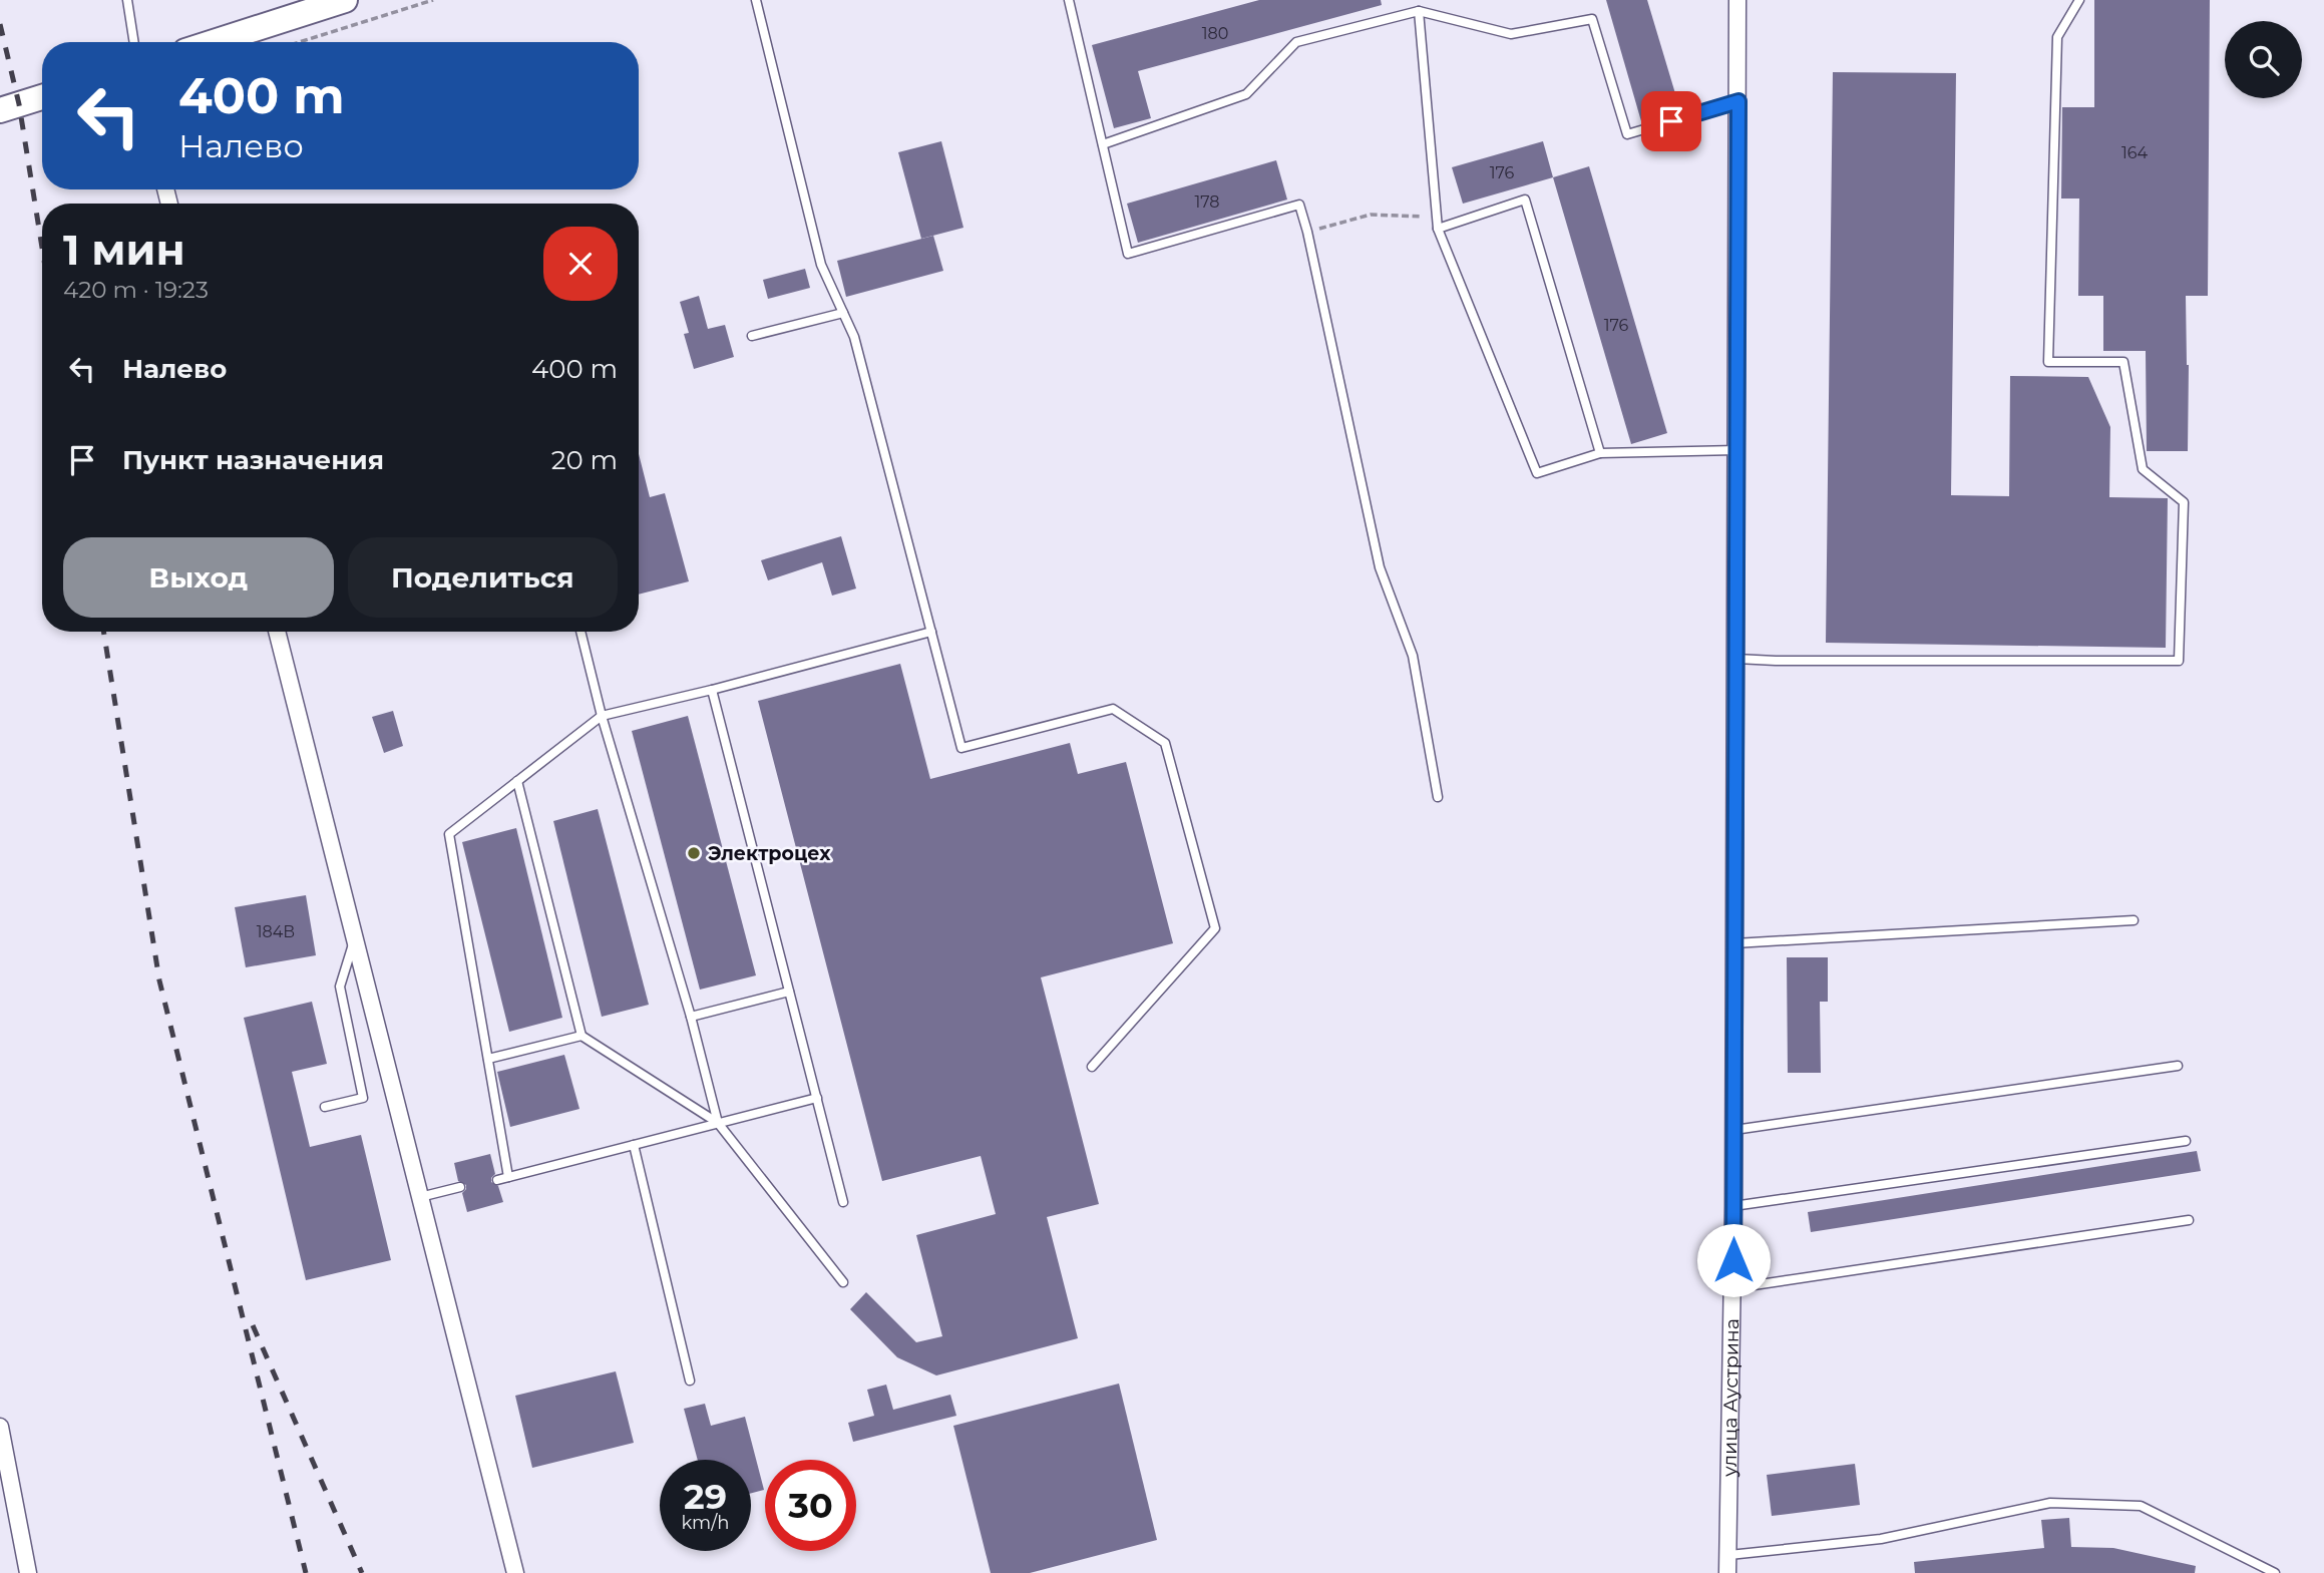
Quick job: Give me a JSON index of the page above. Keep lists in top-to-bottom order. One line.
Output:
{"streets":{"street":["улица Аустрина"]},"places":["Электроцех"],"house_numbers":["180","164","176","178","176","184В"],"page":{"turn":["400 m","Налево"],"heading":["1 мин","420 m · 19:23"],"list":[{"name":"Налево","value":"400 m"},{"name":"Пункт назначения","value":"20 m"}],"buttons":["Выход","Поделиться"],"speed":"29 km/h","limit":"30"}}
